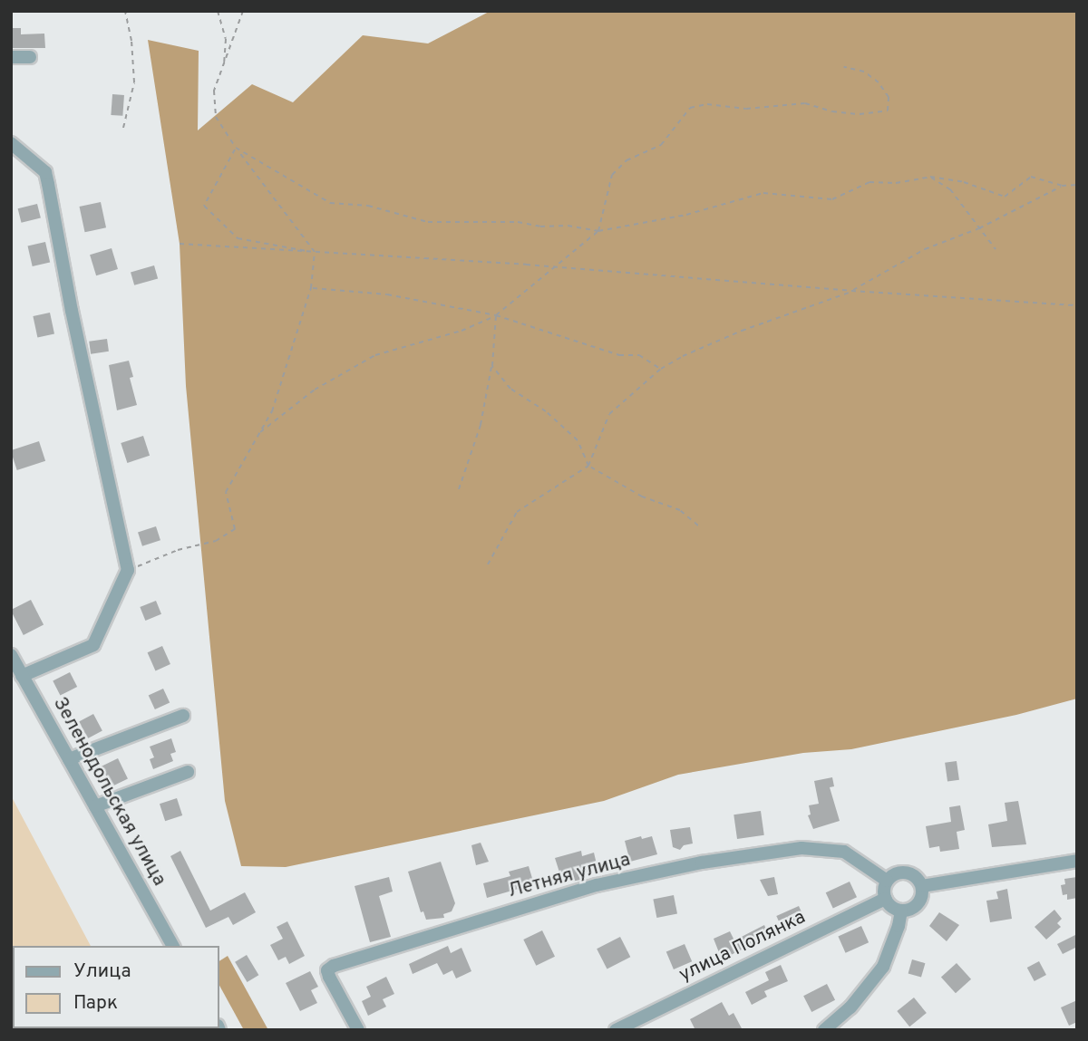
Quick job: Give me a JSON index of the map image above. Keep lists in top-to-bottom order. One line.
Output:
{"streets":{"street":["Зеленодольская улица","Летняя улица","улица Полянка"]},"crossings":[["Летняя улица","улица Полянка"]],"legend":["Улица","Парк"]}
